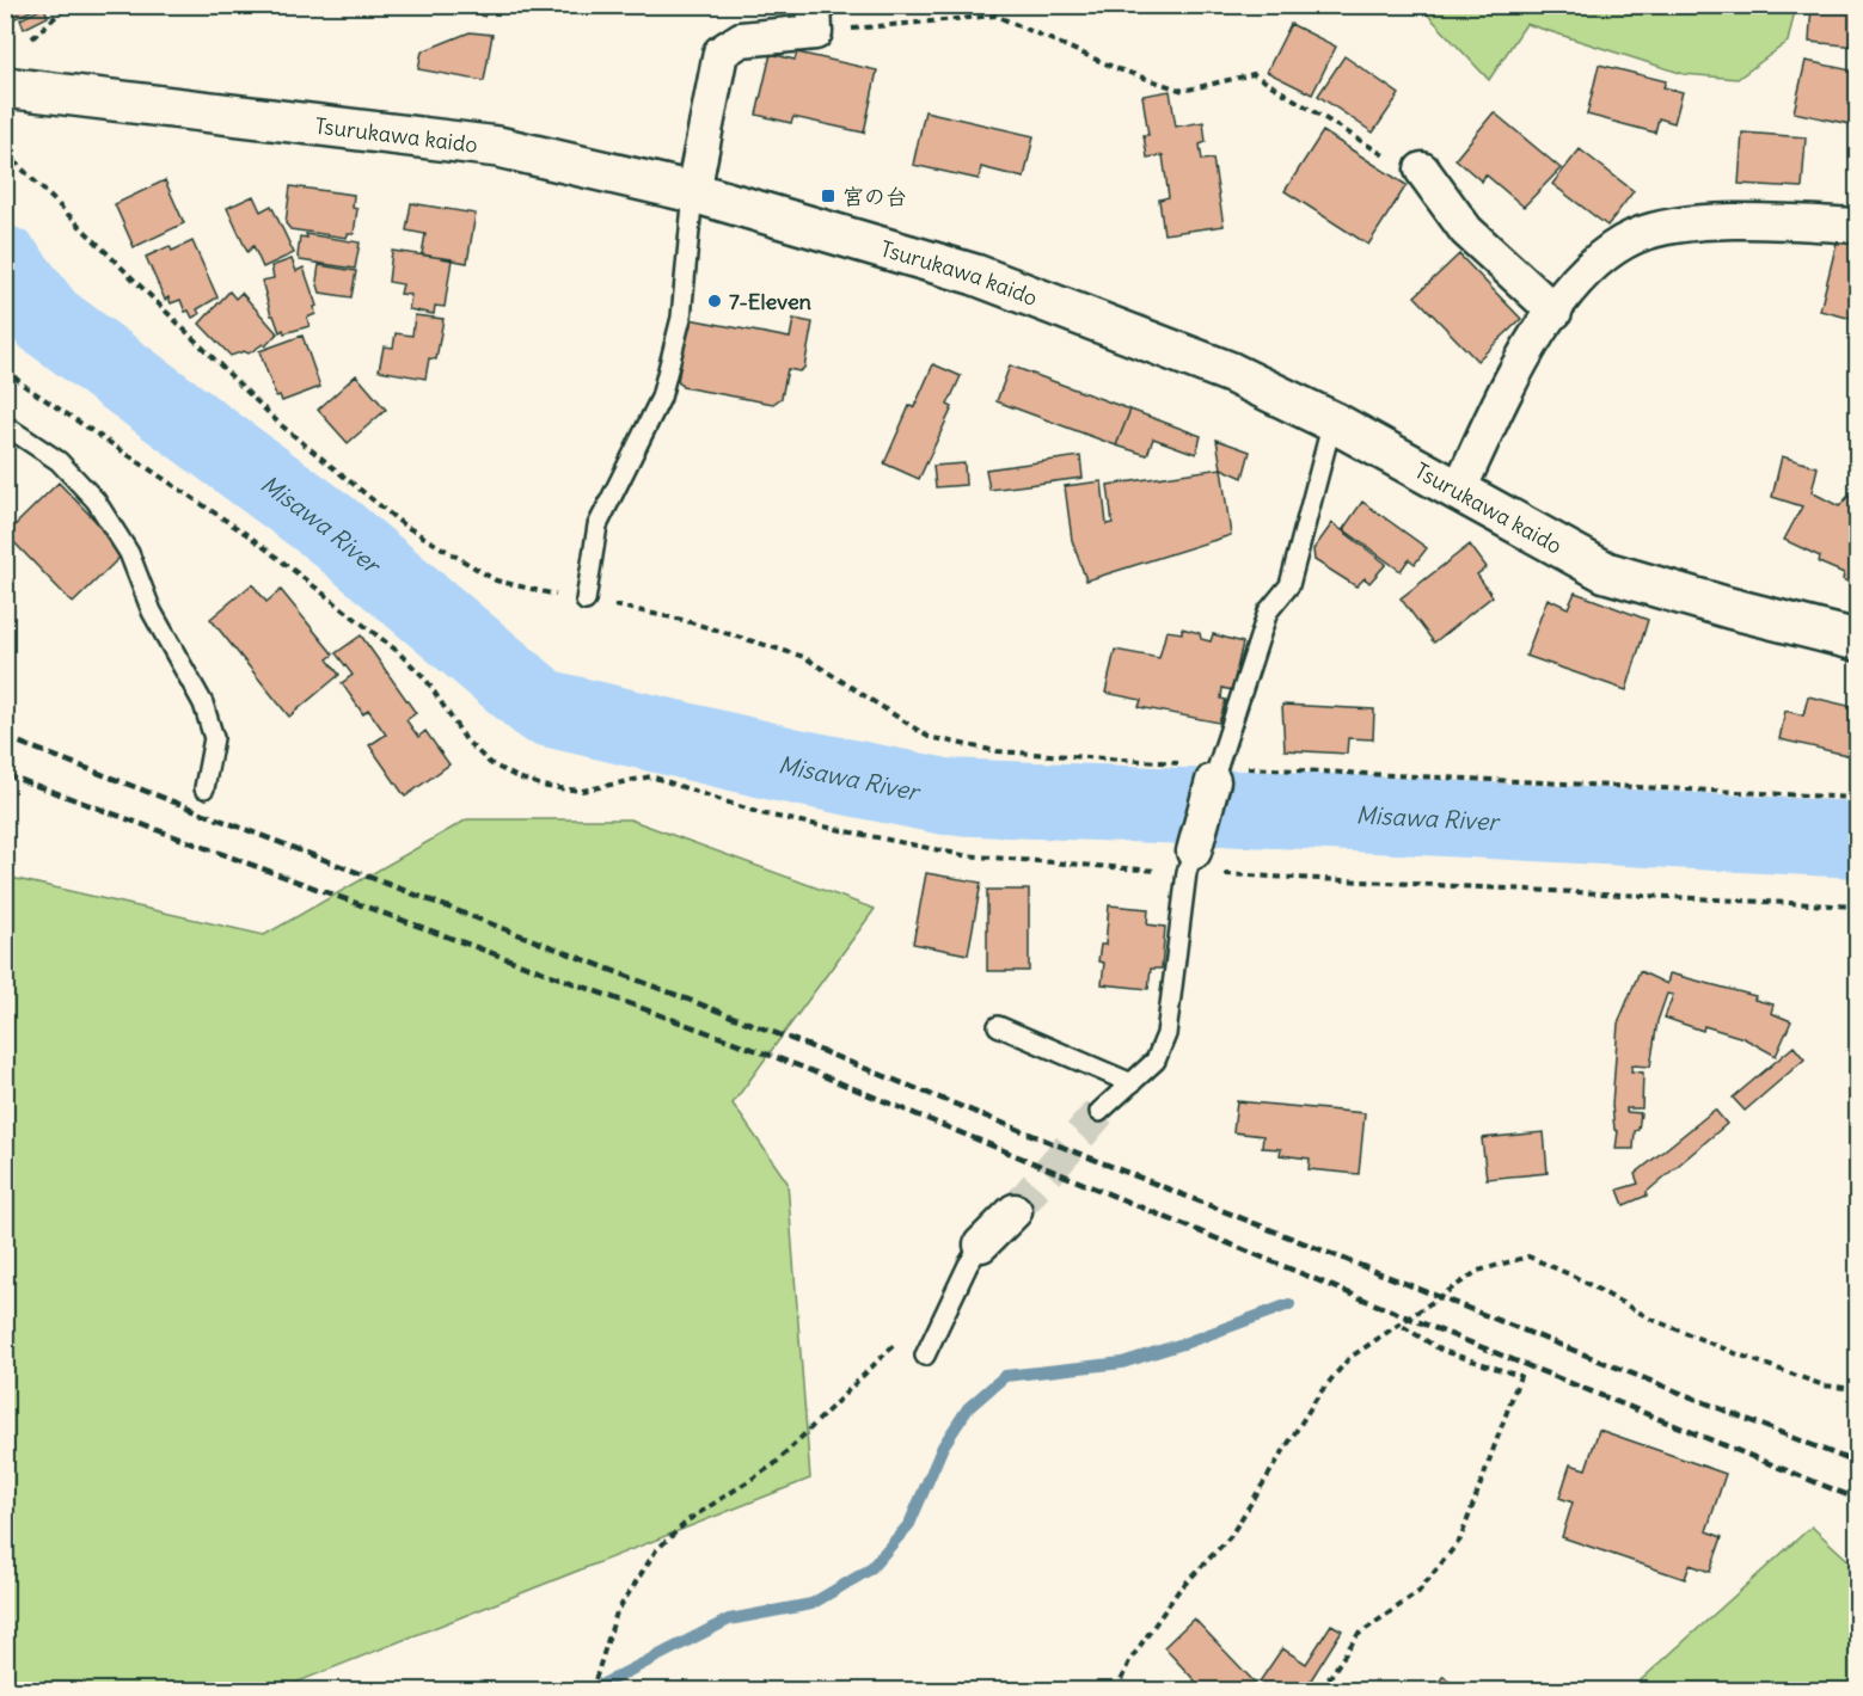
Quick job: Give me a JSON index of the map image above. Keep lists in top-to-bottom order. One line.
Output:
{"streets":{"main road":["Tsurukawa kaido"]},"water":["Misawa River"],"places":{"transit":["宮の台"],"other":["7-Eleven"]}}
